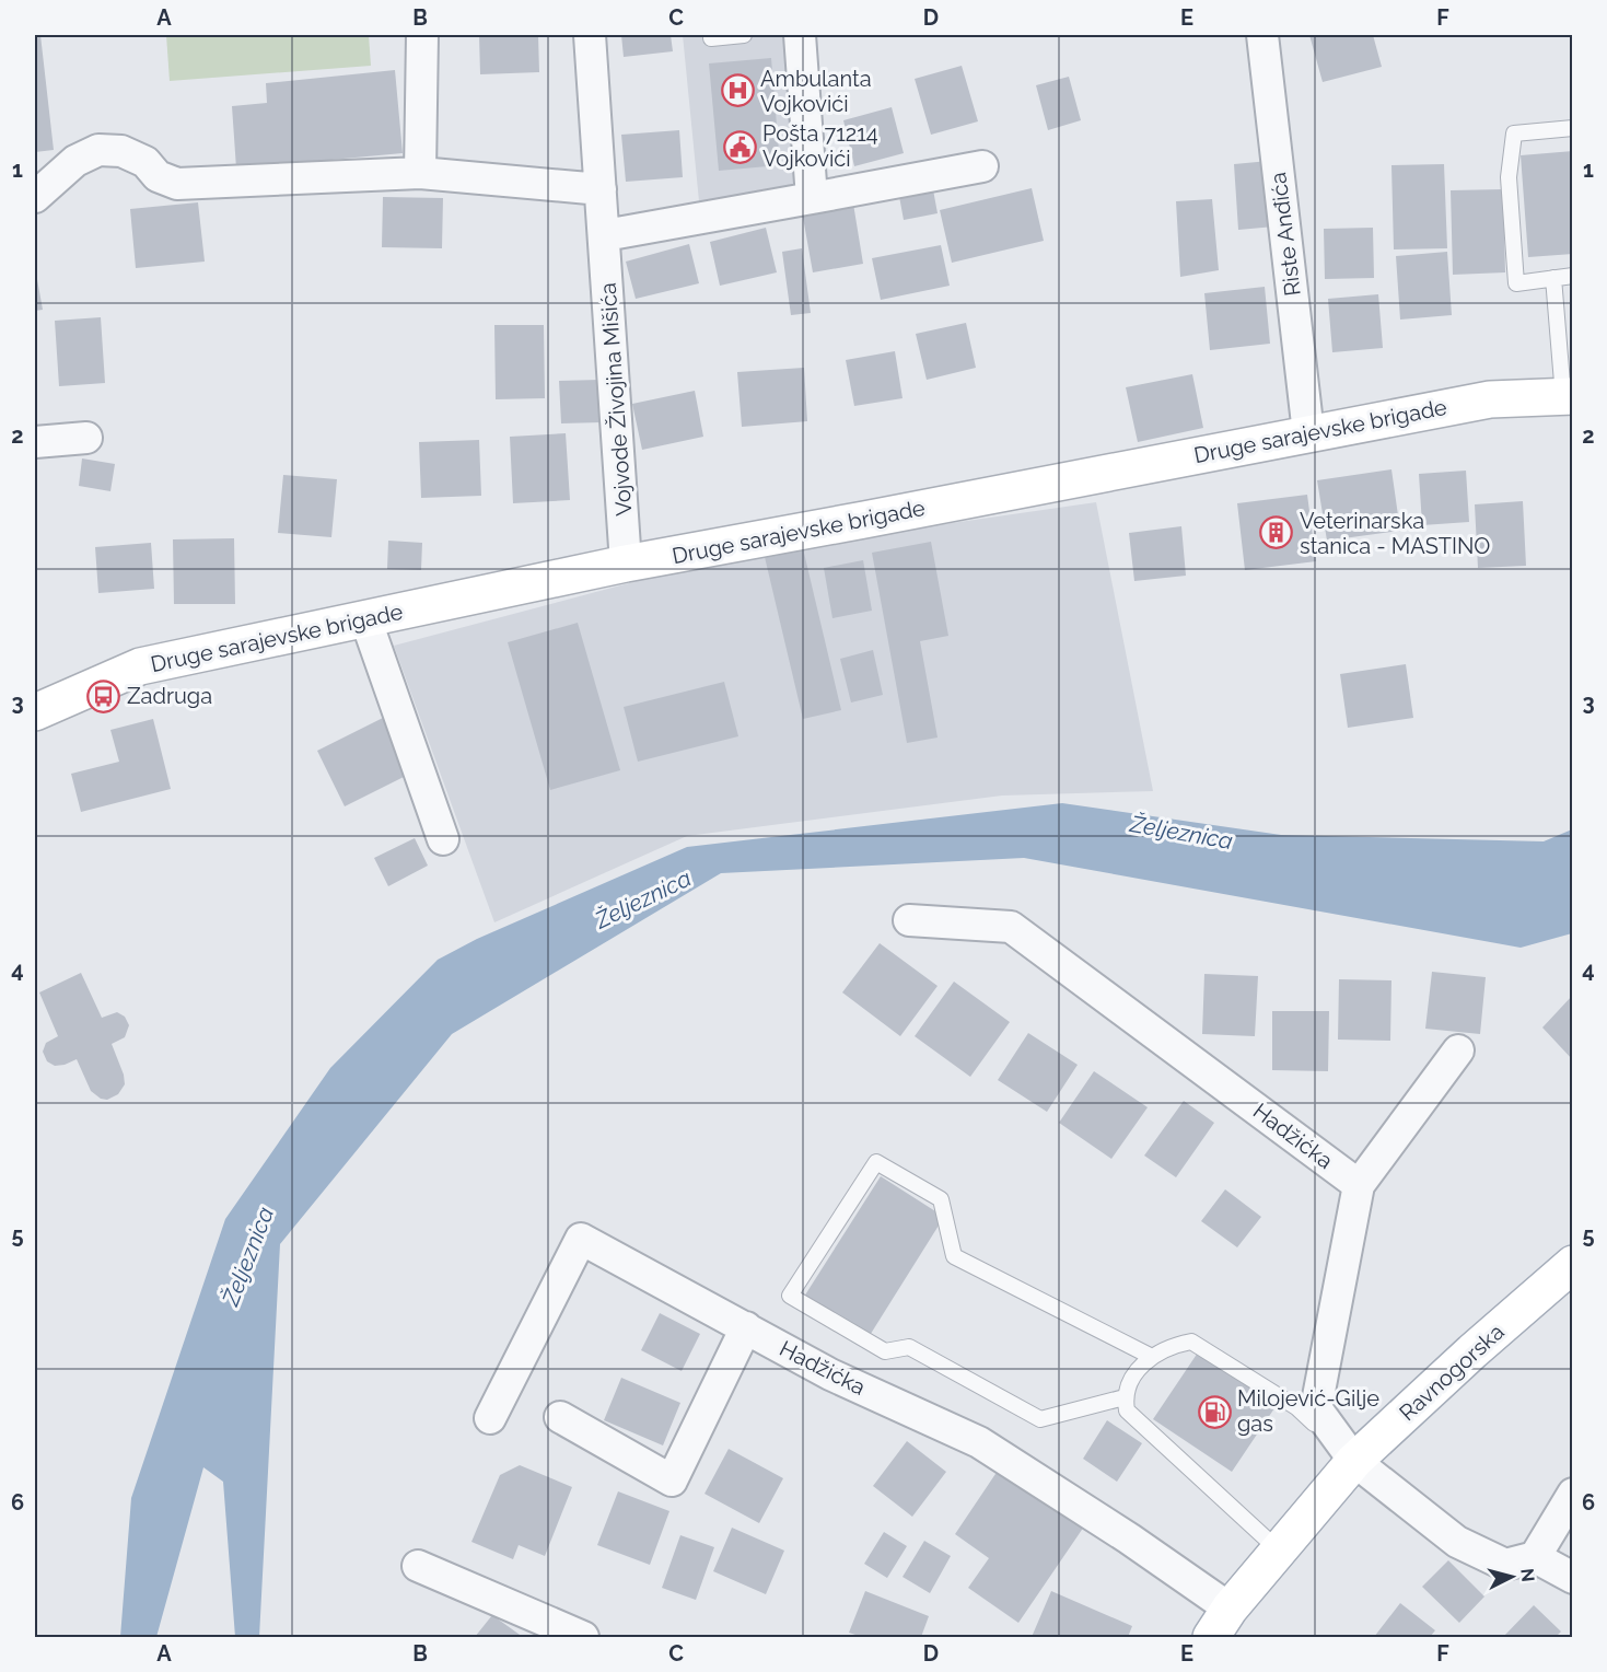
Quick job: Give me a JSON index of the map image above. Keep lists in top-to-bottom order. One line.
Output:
{"streets":{"main road":["Druge sarajevske brigade","Ravnogorska"],"street":["Riste Anđića","Vojvode Živojina Mišića","Hadžićka"]},"crossings":[["Riste Anđića","Druge sarajevske brigade"],["Vojvode Živojina Mišića","Druge sarajevske brigade"],["Hadžićka","Ravnogorska"]],"water":["Željeznica"],"places":{"hospital":["Ambulanta Vojkovići"],"public building":["Pošta 71214 Vojkovići"],"building":["Veterinarska stanica - MASTINO"],"bus stop":["Zadruga"],"fuel station":["Milojević-Gilje gas"]},"north":"right","grid":{"columns":["A","B","C","D","E","F"],"rows":["1","2","3","4","5","6"]}}
